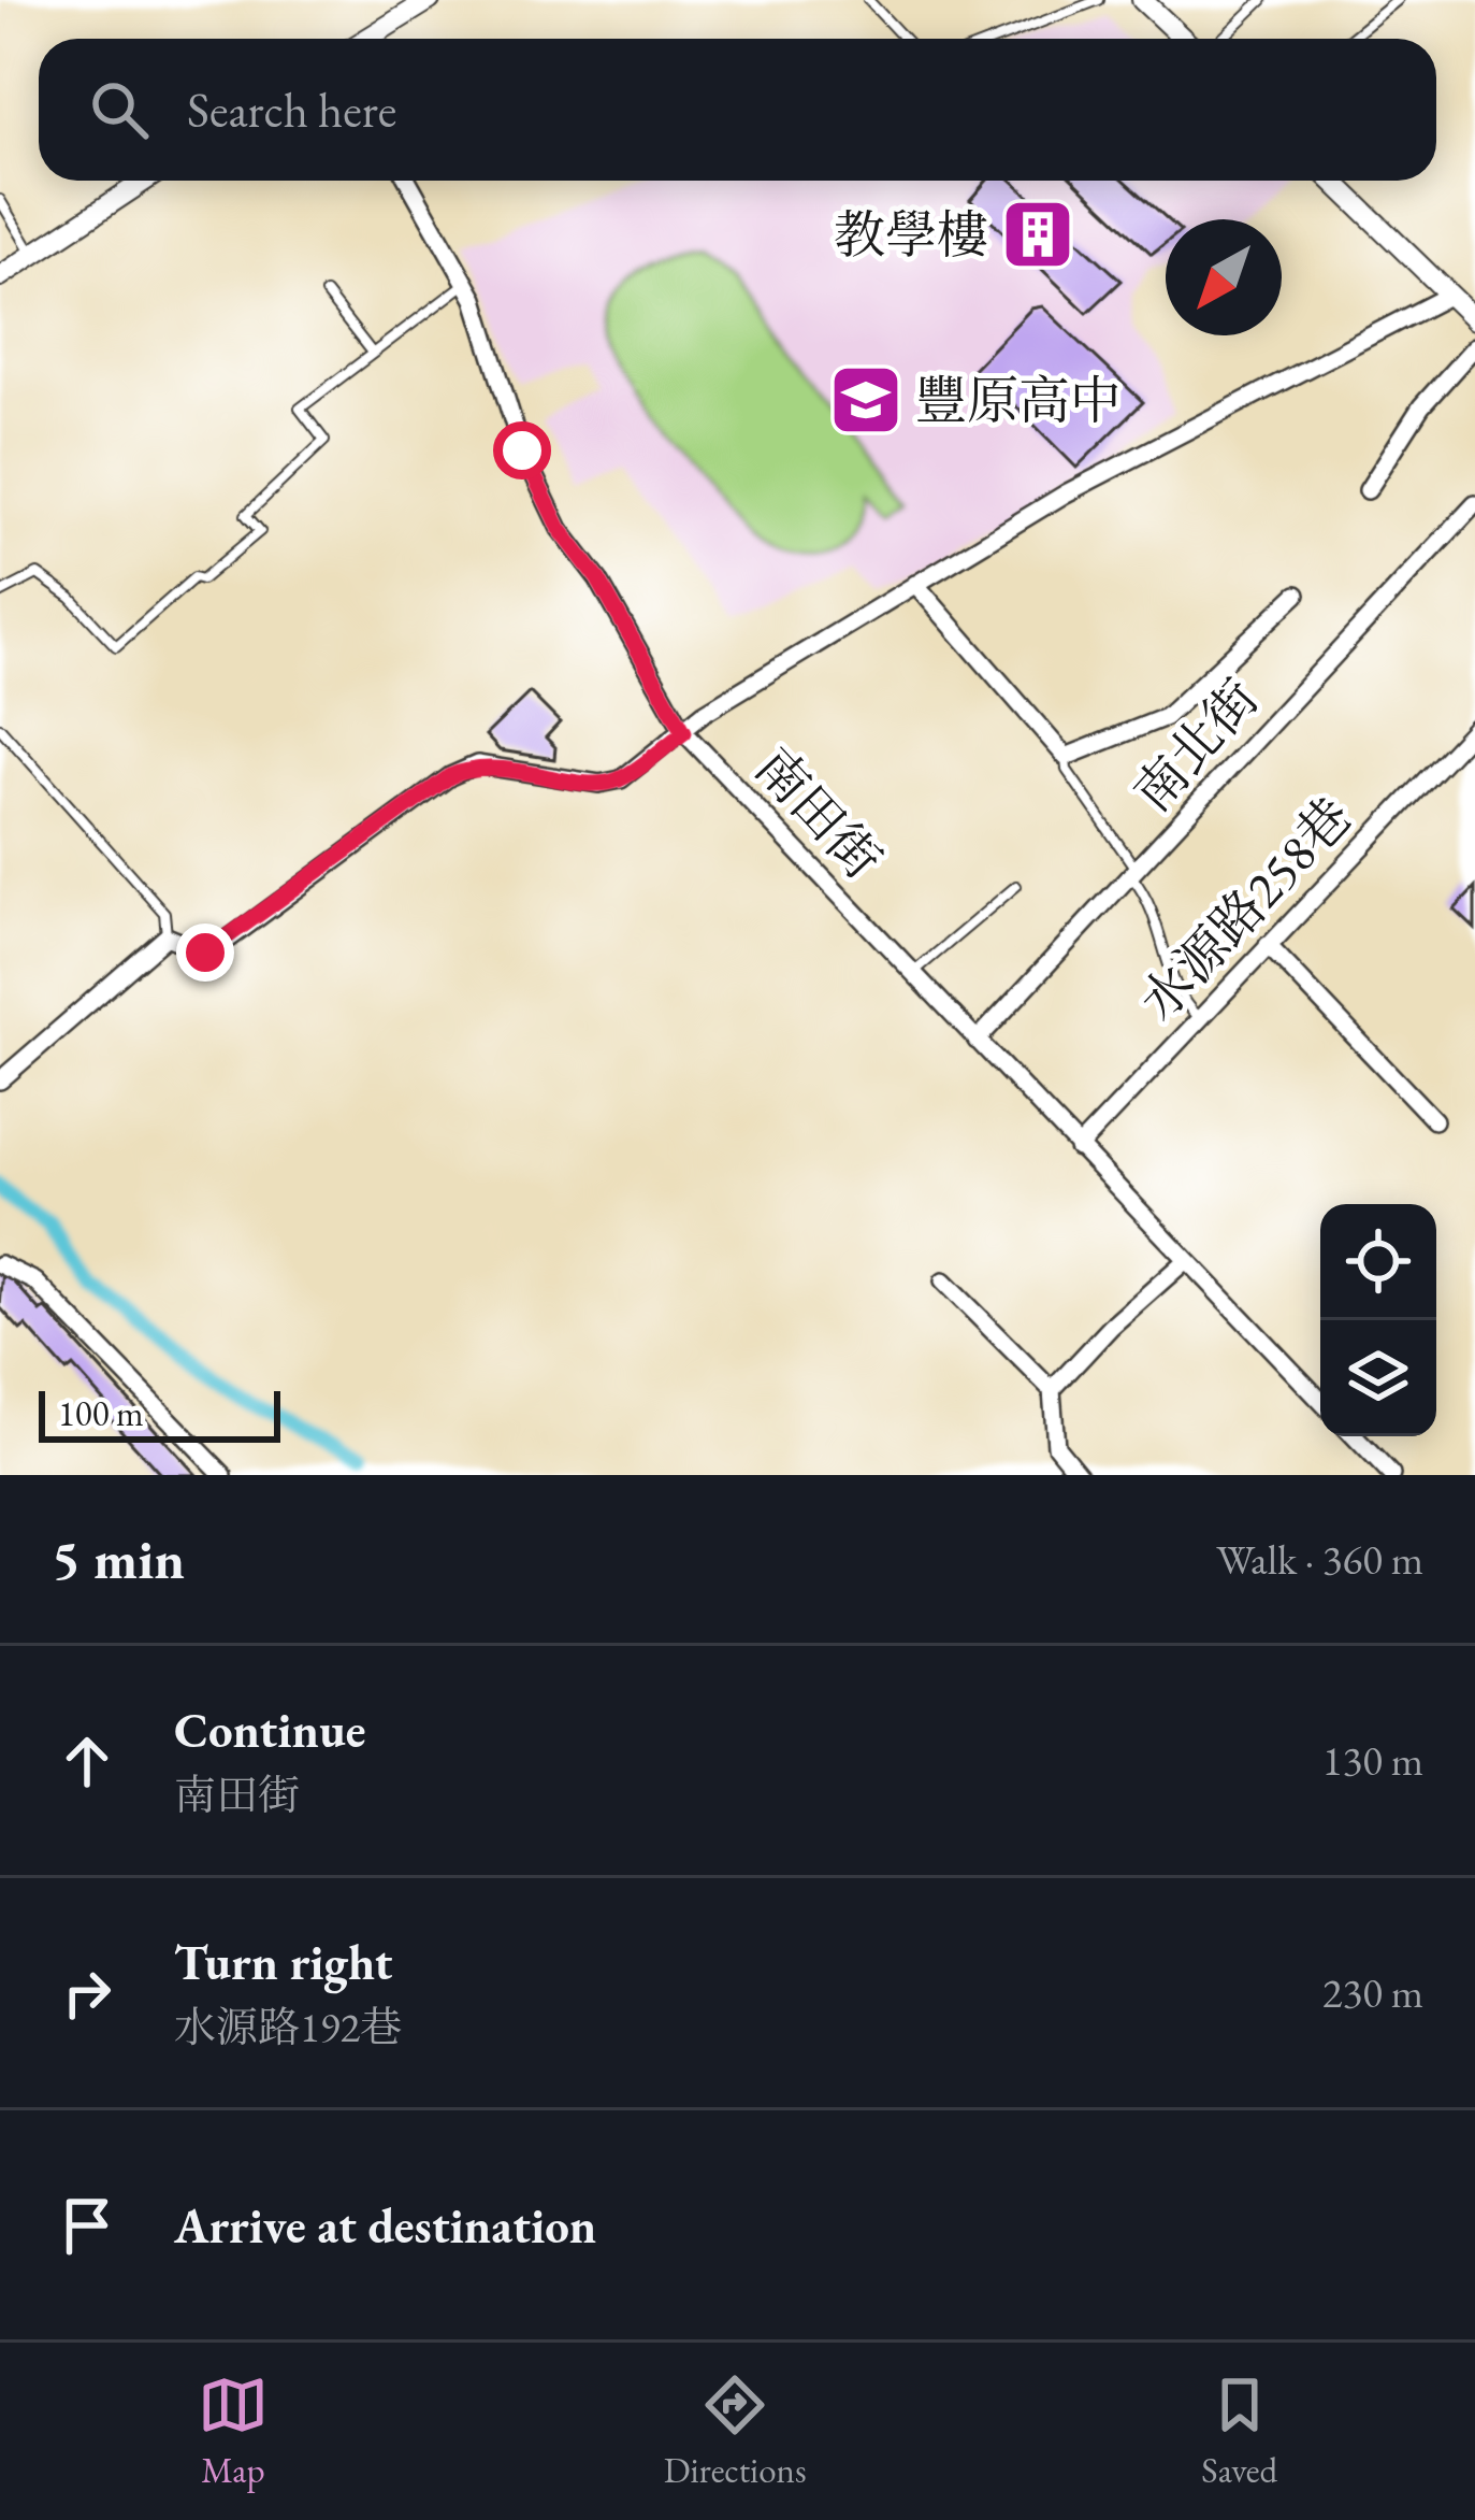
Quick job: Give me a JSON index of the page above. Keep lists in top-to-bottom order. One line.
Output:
{"streets":{"street":["南北街","南田街","水源路258巷"]},"crossings":[["南北街","南田街"],["南田街","水源路258巷"]],"places":{"building":["教學樓"],"school or university":["豐原高中"]},"scale_bar":"100 m","north":"bottom left","page":{"search":"Search here","scale":"100 m","heading":["5 min","Walk · 360 m"],"list":[["Continue","南田街","130 m"],["Turn right","水源路192巷","230 m"],"Arrive at destination"],"nav":["Map","Directions","Saved"]}}
